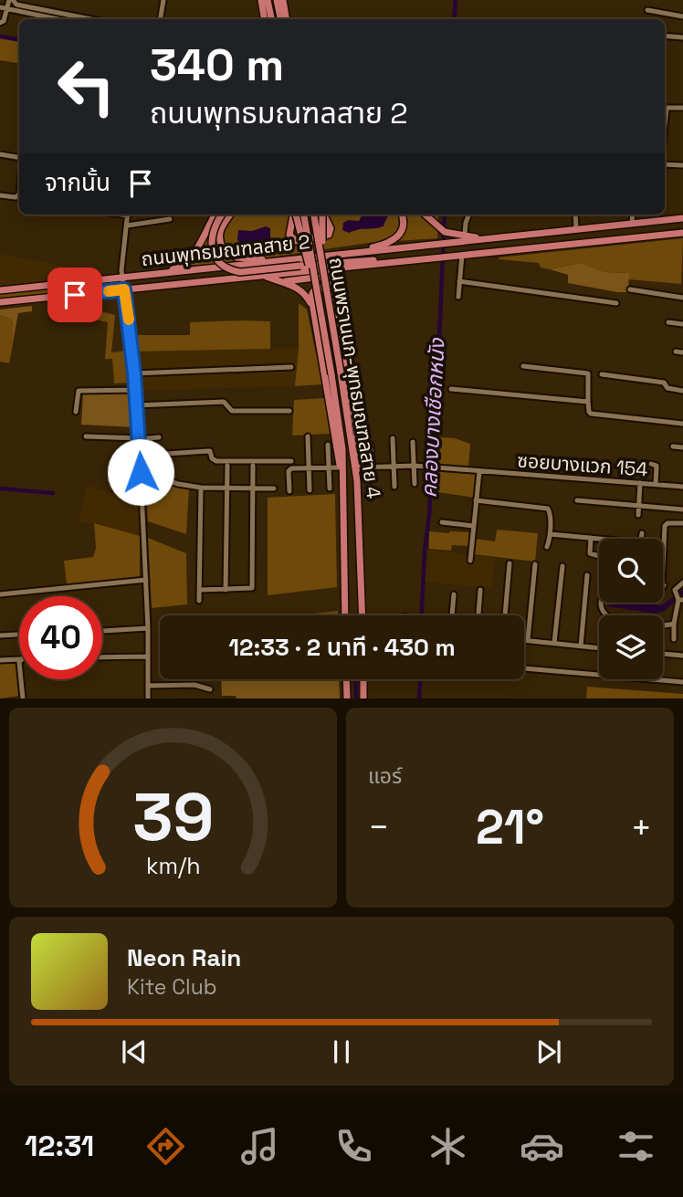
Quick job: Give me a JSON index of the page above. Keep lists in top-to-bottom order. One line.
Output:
{"streets":{"main road":["ถนนพุทธมณฑลสาย 2","ถนนพรานนก-พุทธมณฑลสาย 4"],"street":["ซอยบางแวก 154"]},"water":["คลองบางเชือกหนัง"],"page":{"turn":["340 m","ถนนพุทธมณฑลสาย 2"],"then":"จากนั้น","limit":"40","trip":"12:33 · 2 นาที · 430 m","tile":"แอร์","heat":["−","21°","+"],"song":["Neon Rain","Kite Club"],"tabs":"12:31","gauge":["39","km/h"]}}
